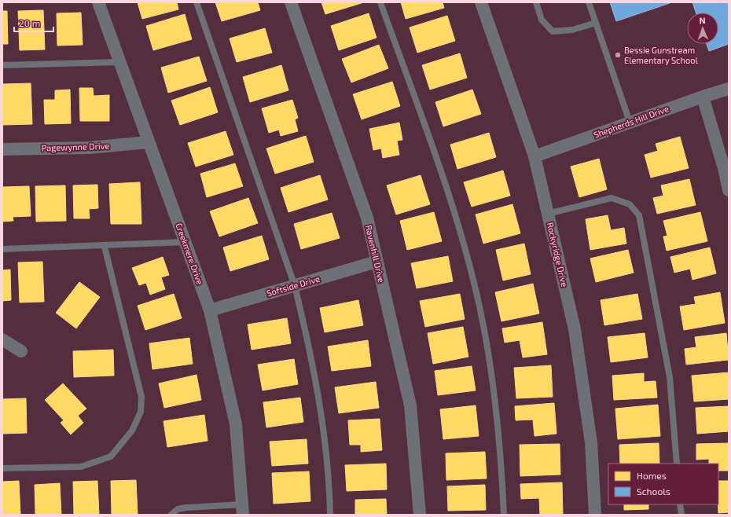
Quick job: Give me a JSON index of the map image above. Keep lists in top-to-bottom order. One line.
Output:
{"streets":{"street":["Shepherds Hill Drive","Pagewynne Drive","Creekmere Drive","Ravenhill Drive","Rockyridge Drive","Softside Drive"]},"crossings":[["Shepherds Hill Drive","Rockyridge Drive"],["Pagewynne Drive","Creekmere Drive"],["Creekmere Drive","Softside Drive"],["Ravenhill Drive","Softside Drive"]],"places":["Bessie Gunstream Elementary School"],"legend":["Homes","Schools"],"scale_bar":"20 m","north":"top"}
